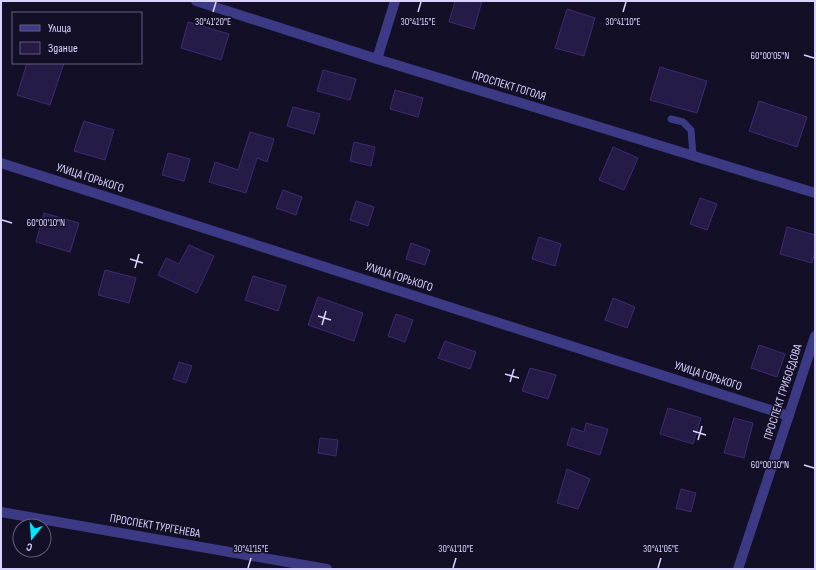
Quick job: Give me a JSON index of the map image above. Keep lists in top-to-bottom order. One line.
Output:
{"streets":{"street":["ПРОСПЕКТ ГОГОЛЯ","УЛИЦА ГОРЬКОГО","ПРОСПЕКТ ГРИБОЕДОВА","ПРОСПЕКТ ТУРГЕНЕВА"]},"crossings":[["УЛИЦА ГОРЬКОГО","ПРОСПЕКТ ГРИБОЕДОВА"]],"legend":["Улица","Здание"],"north":"bottom","coordinates":["30°41'20\"E","30°41'15\"E","30°41'10\"E","60°00'05\"N","60°00'10\"N","30°41'05\"E"]}
